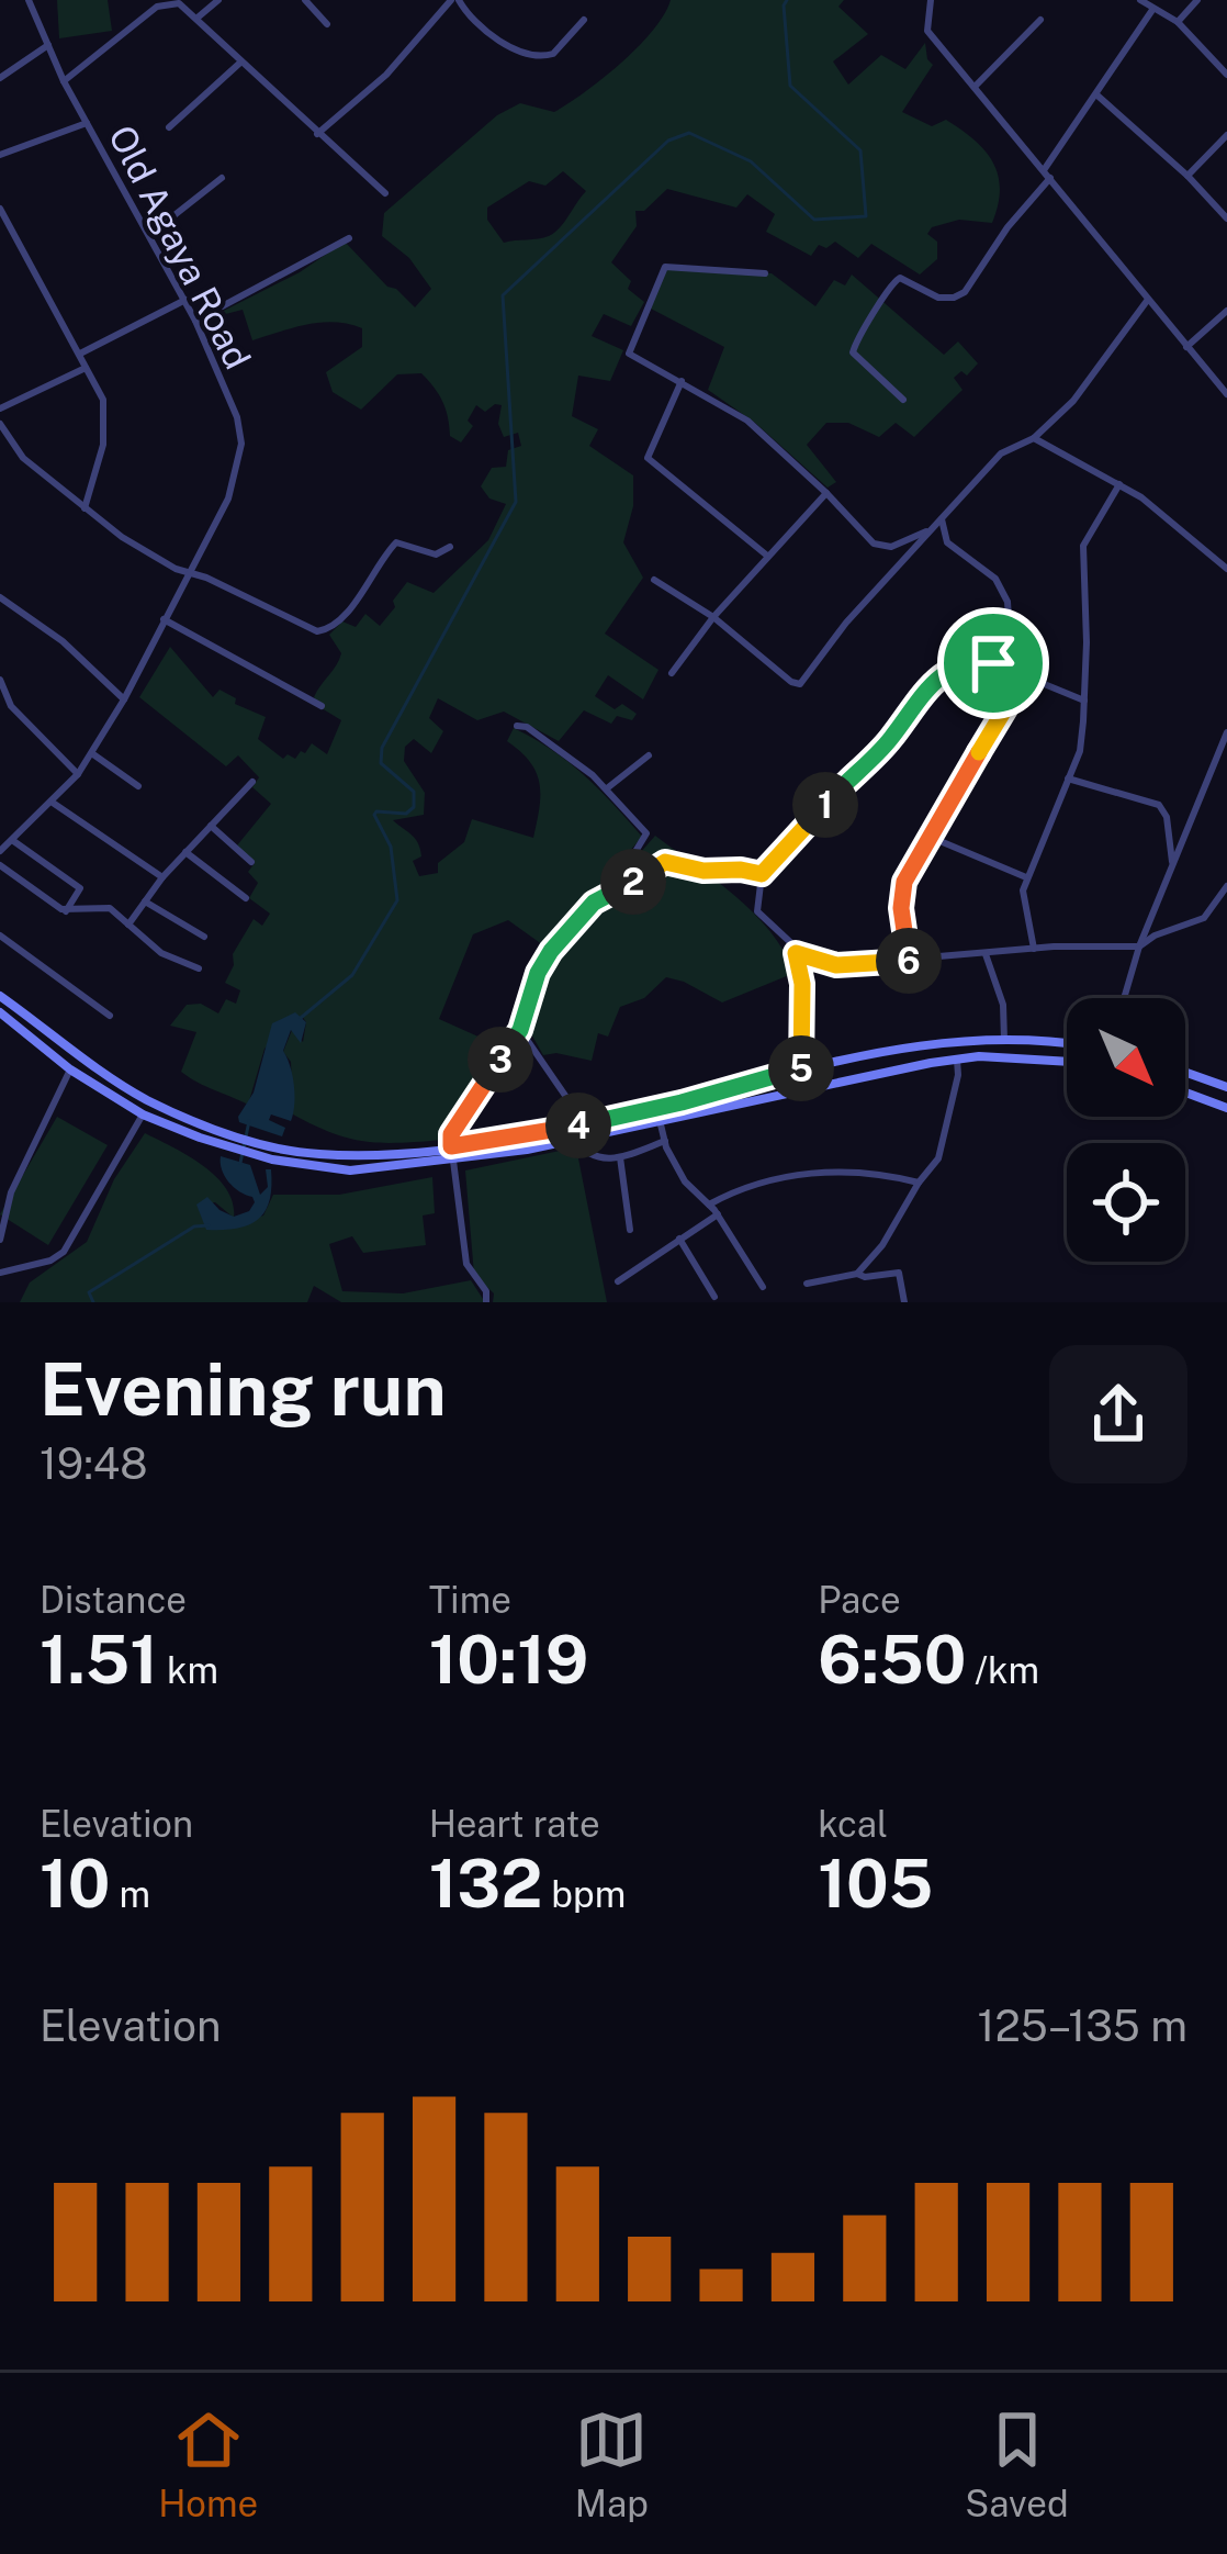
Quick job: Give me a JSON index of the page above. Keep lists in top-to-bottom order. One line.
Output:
{"streets":{"street":["Old Agaya Road"]},"north":"bottom right","page":{"pins":["1","2","6","3","5","4"],"heading":["Evening run","19:48"],"stats":[["Distance","1.51 km"],["Time","10:19"],["Pace","6:50 /km"],["Elevation","10 m"],["Heart rate","132 bpm"],["kcal","105"]],"chart":["Elevation","125–135 m"],"tabs":["Home","Map","Saved"]}}
